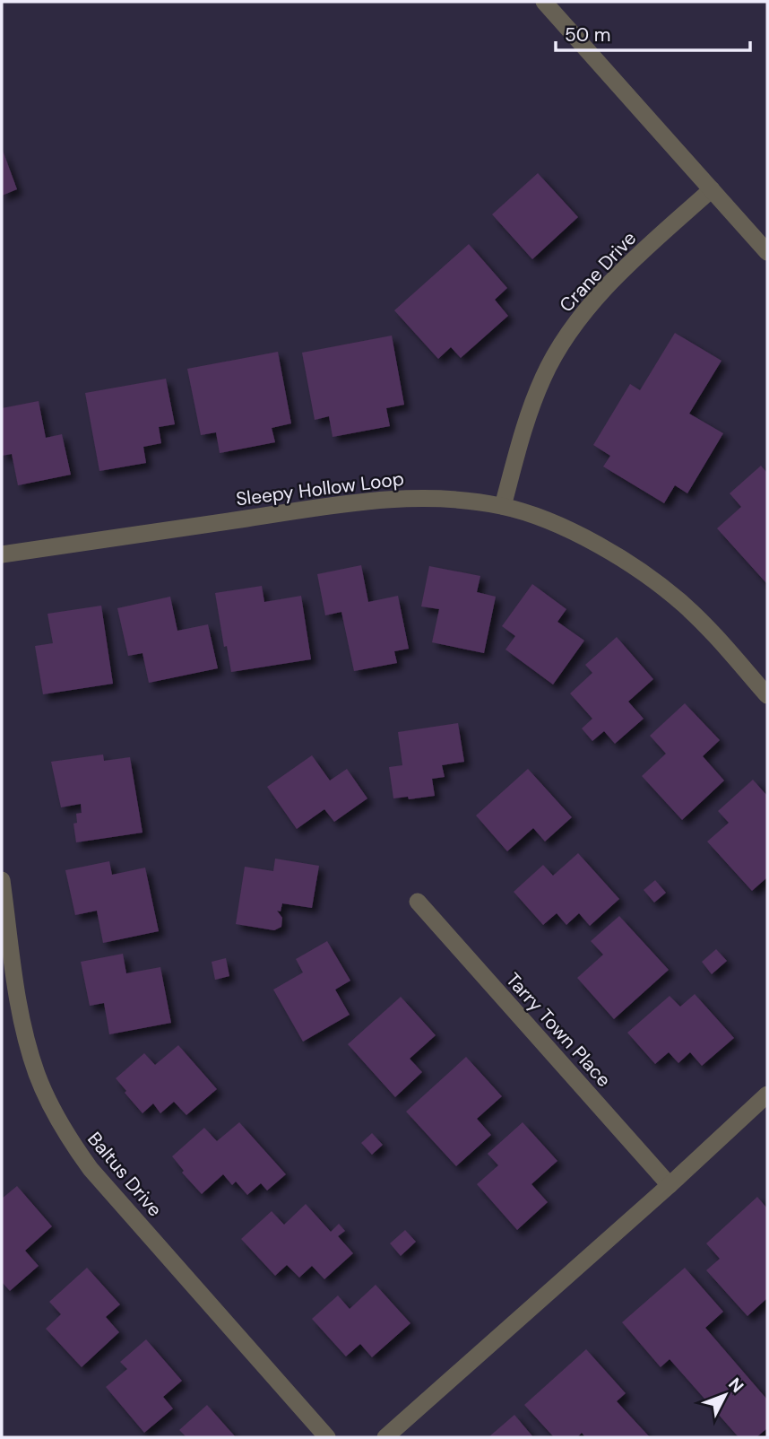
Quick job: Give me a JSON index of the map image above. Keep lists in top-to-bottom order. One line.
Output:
{"streets":{"street":["Crane Drive","Sleepy Hollow Loop","Tarry Town Place","Baltus Drive"]},"crossings":[["Crane Drive","Sleepy Hollow Loop"]],"scale_bar":"50 m","north":"top right"}
